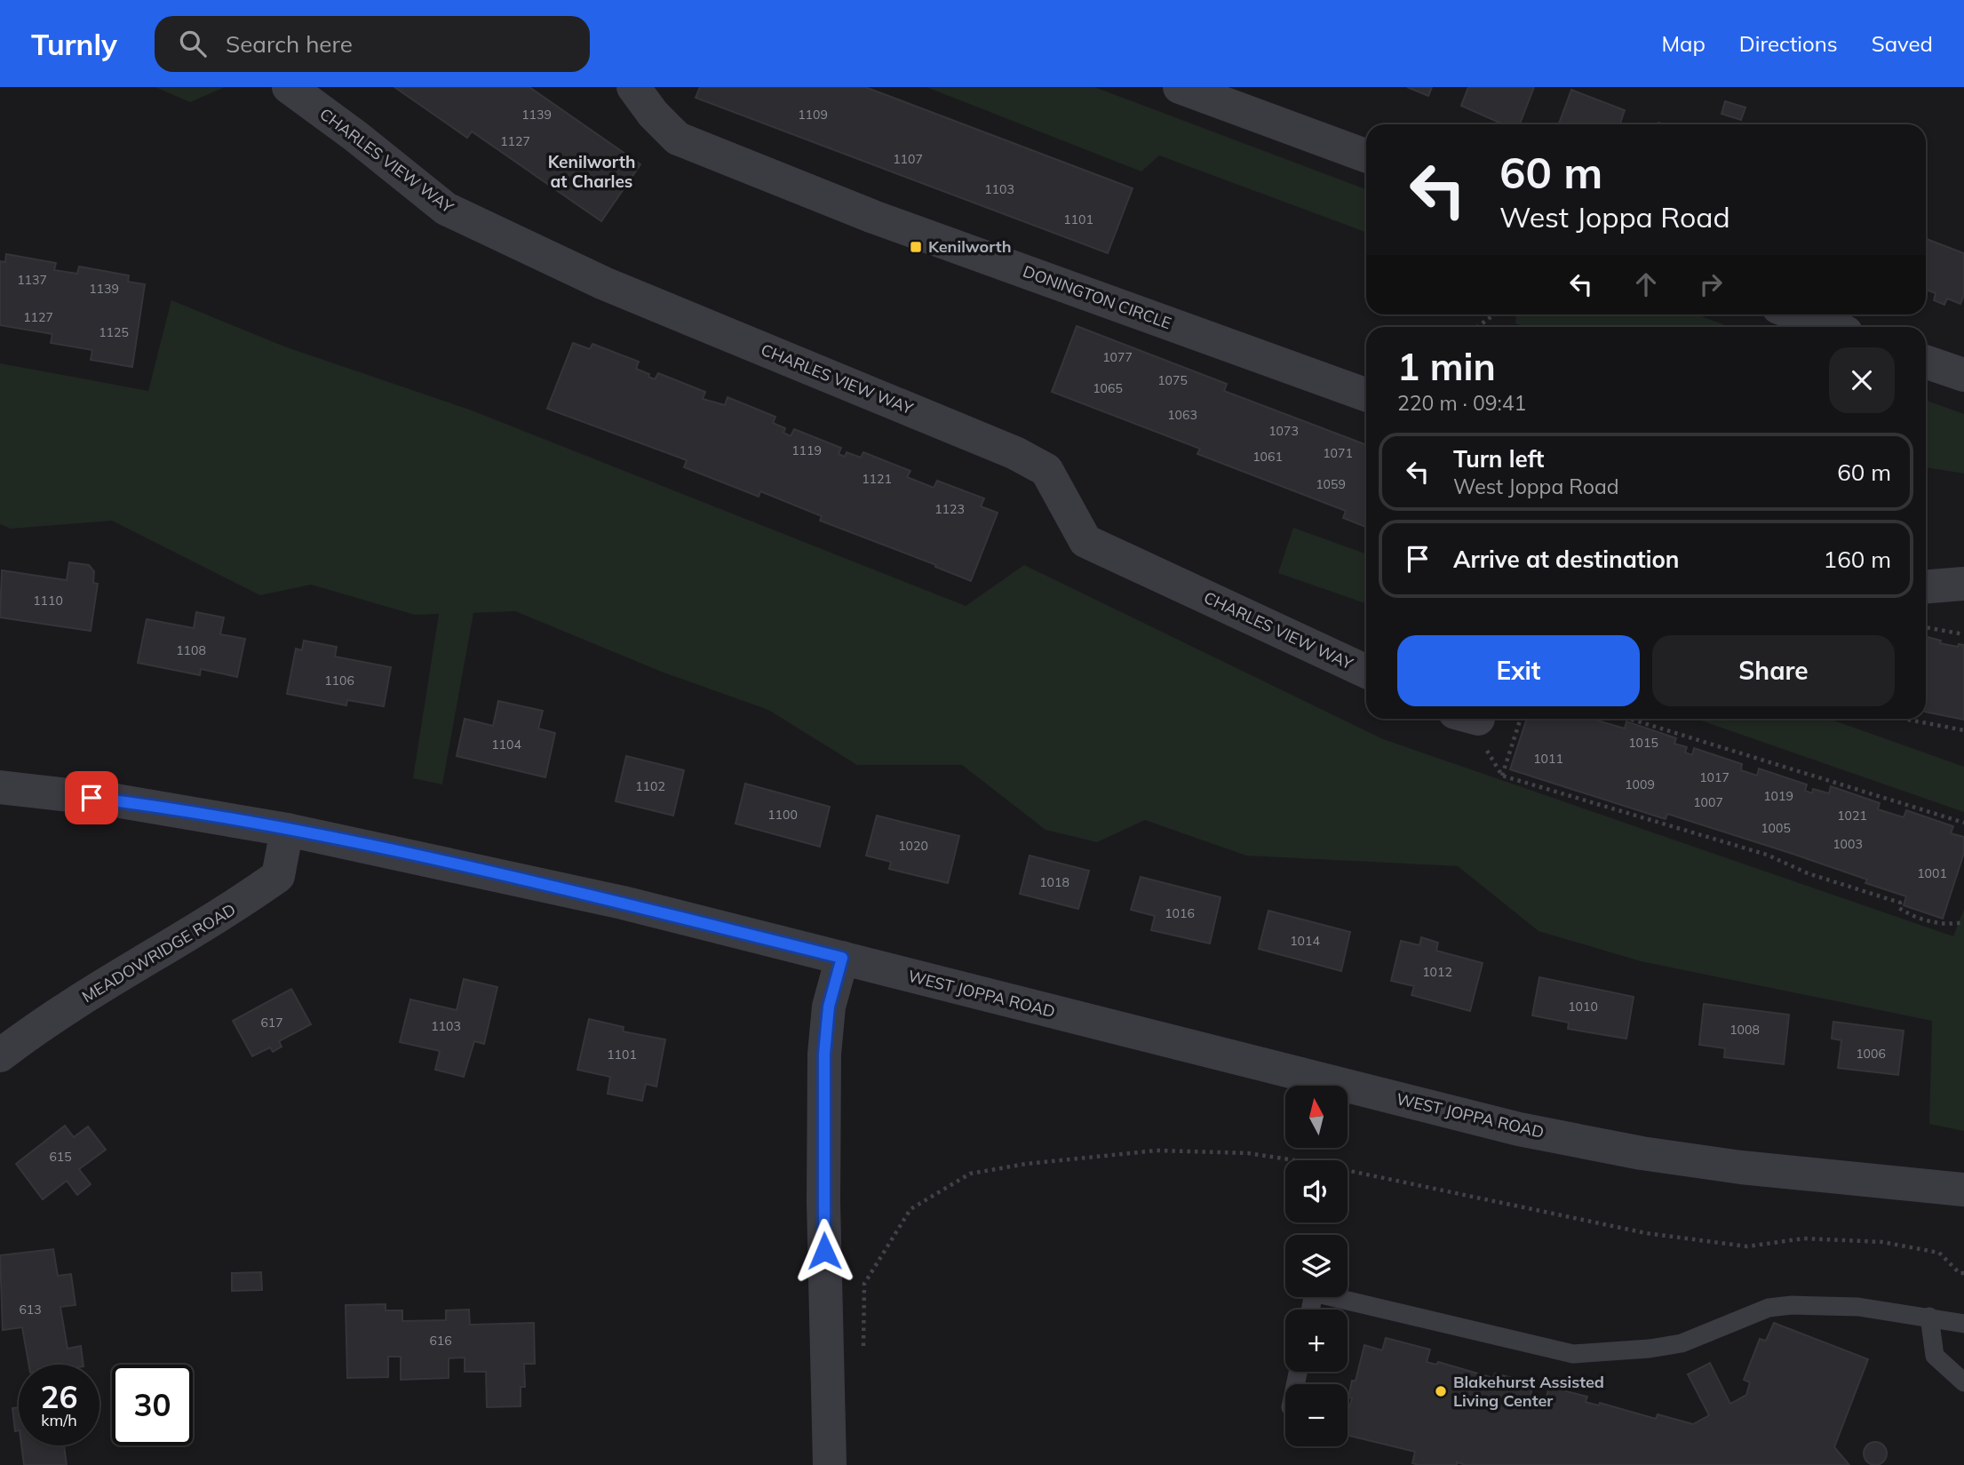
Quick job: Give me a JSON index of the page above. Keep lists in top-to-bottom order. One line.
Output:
{"streets":{"street":["CHARLES VIEW WAY","DONINGTON CIRCLE","MEADOWRIDGE ROAD","WEST JOPPA ROAD"]},"crossings":[["MEADOWRIDGE ROAD","WEST JOPPA ROAD"]],"districts":["Kenilworth at Charles"],"places":{"transit":["Kenilworth"],"other":["Blakehurst Assisted Living Center"]},"house_numbers":["1139","1109","1127","1107","1103","1101","1137","1139","1127","1125","1077","1075","1065","1063","1073","1119","1071","1061","1121","1059","1123","1110","1108","1106","1015","1104","1011","1017","1009","1102","1019","1007","1100","1021","1005","1003","1020","1001","1018","1016","1014","1012","1010","617","1103","1008","1006","1101","615","613","616"],"north":"top","page":{"header":"Turnly","search":"Search here","nav":["Map","Directions","Saved"],"turn":["60 m","West Joppa Road"],"heading":["1 min","220 m · 09:41"],"list":[{"name":"Turn left","note":"West Joppa Road","value":"60 m"},{"name":"Arrive at destination","value":"160 m"}],"buttons":["Exit","Share"],"map_buttons":["+","−"],"speed":"26 km/h","limit":"30"}}
